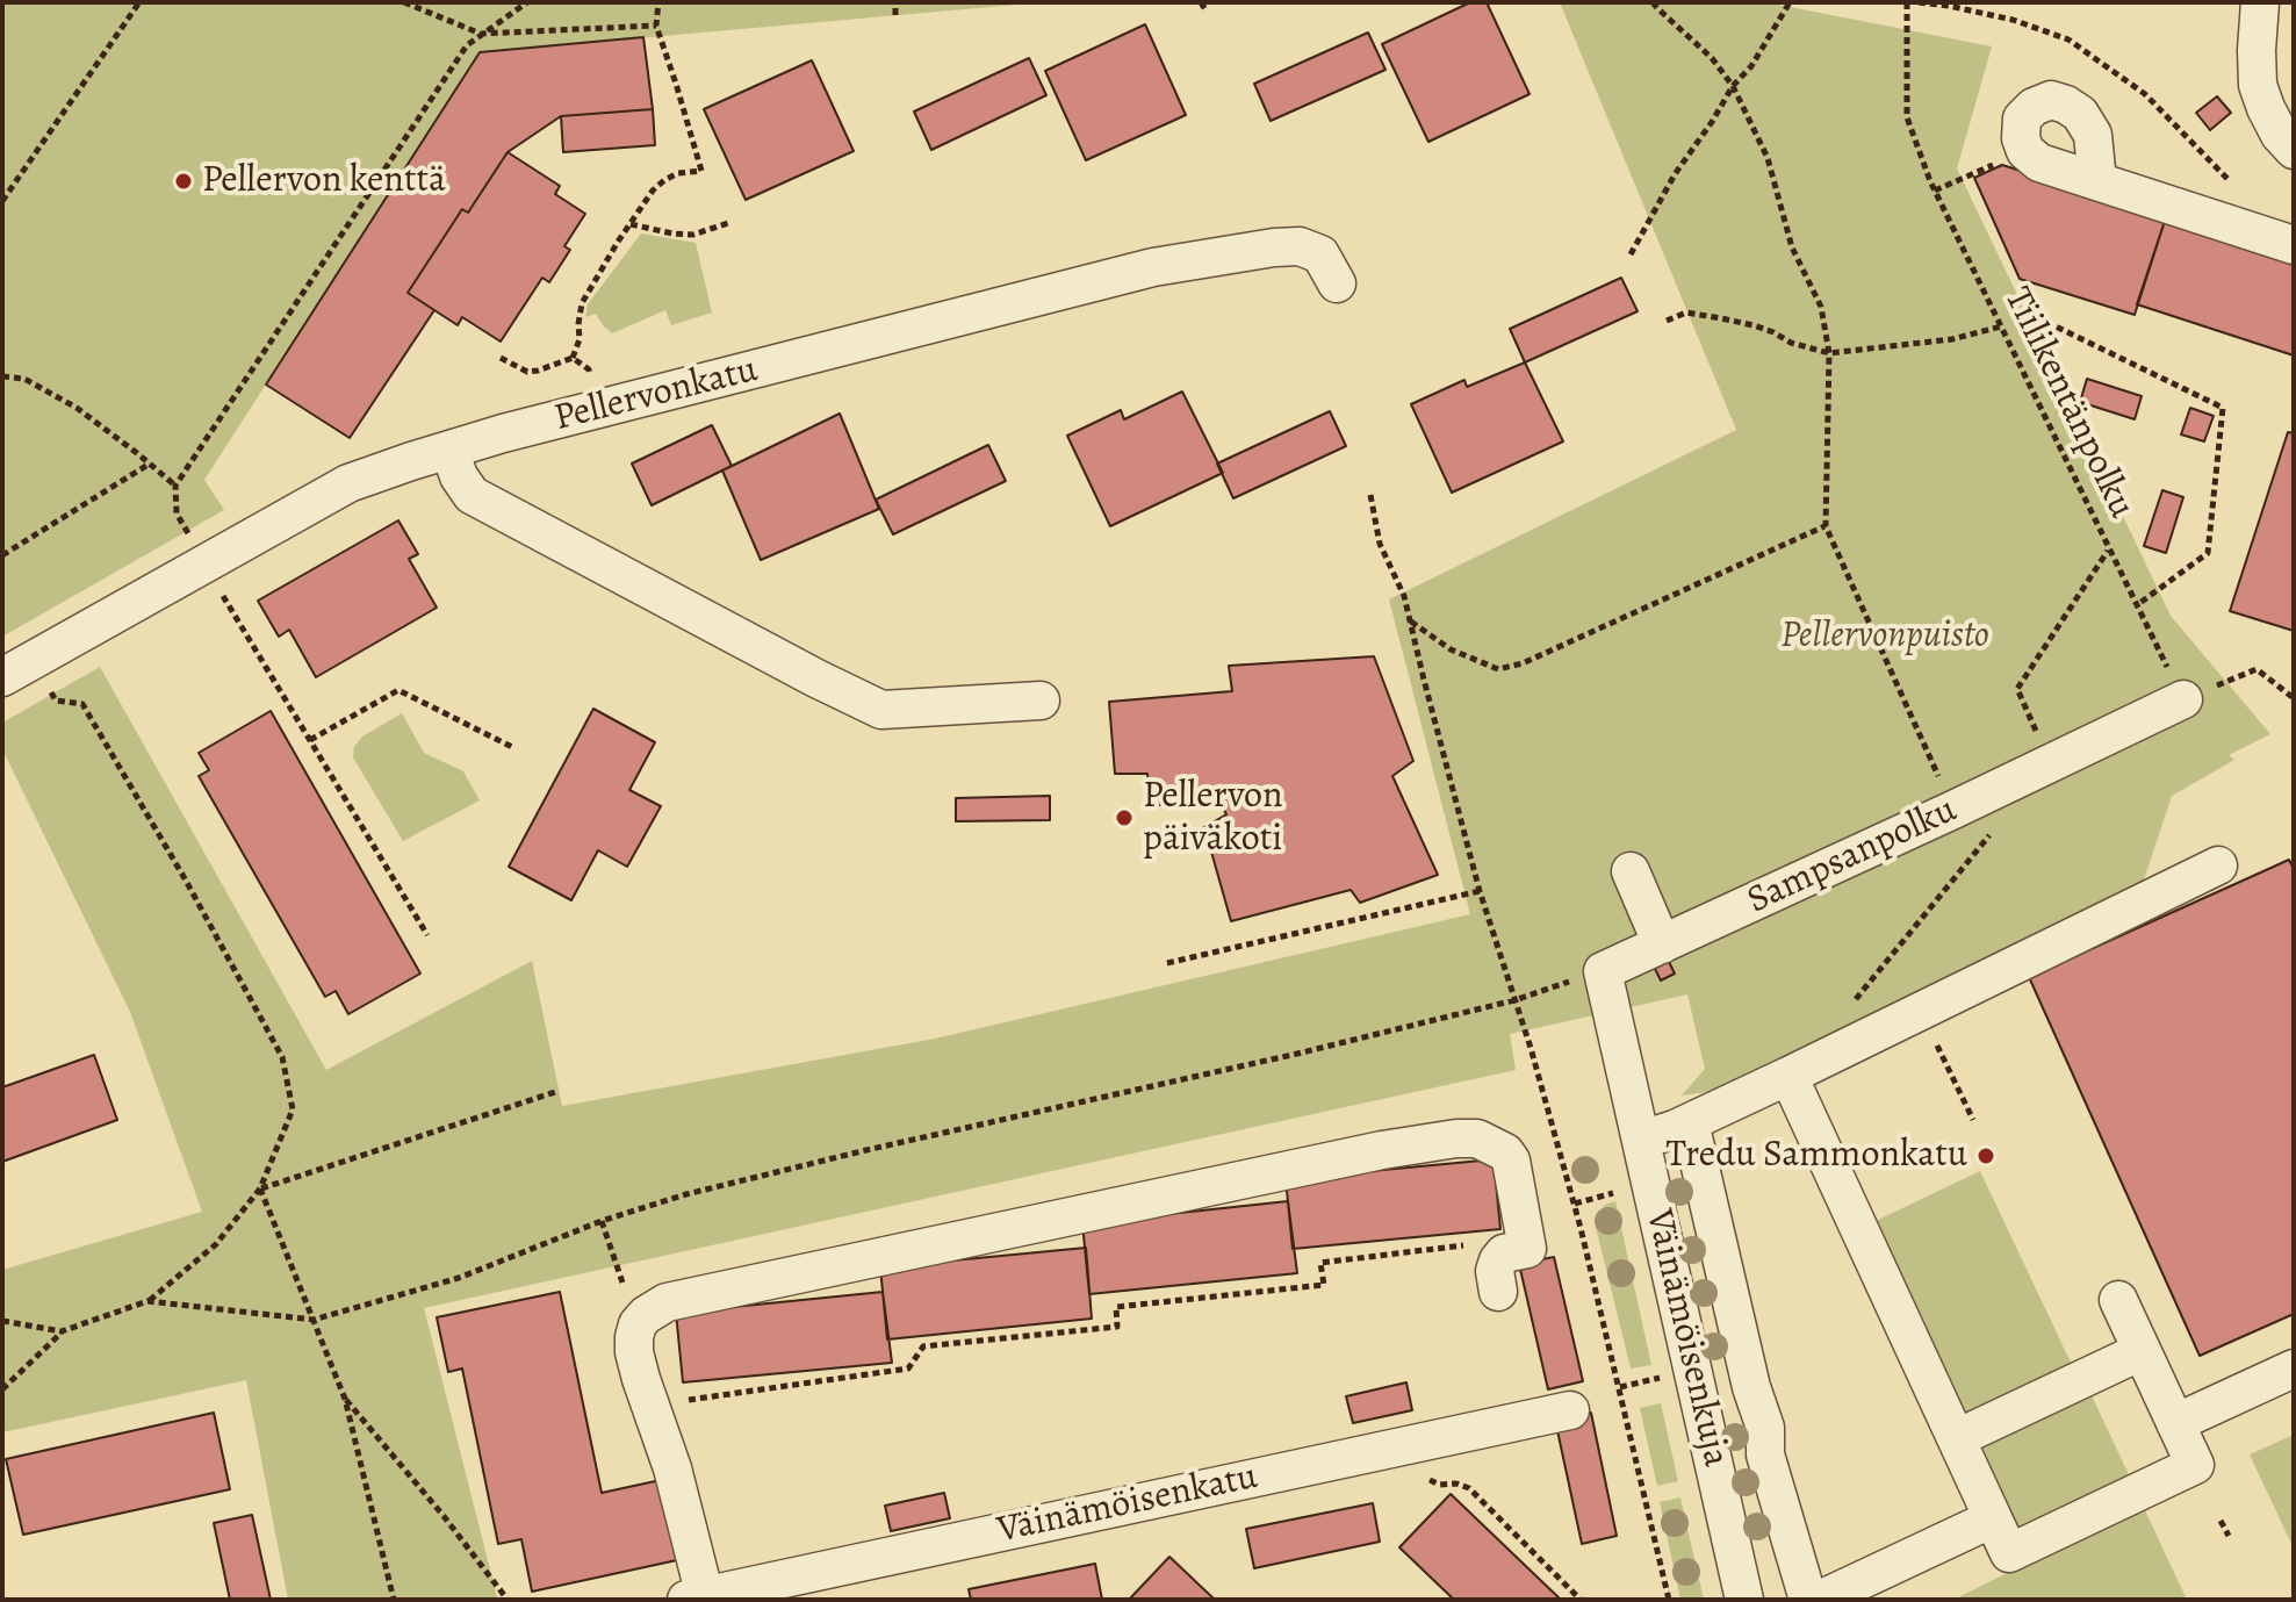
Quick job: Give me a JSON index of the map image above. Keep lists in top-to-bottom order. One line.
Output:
{"streets":{"street":["Pellervonkatu","Sampsanpolku","Väinämöisenkuja","Väinämöisenkatu"],"path":["Tiilikentänpolku"]},"crossings":[["Tiilikentänpolku","Sampsanpolku"],["Sampsanpolku","Väinämöisenkuja"]],"parks":["Pellervonpuisto"],"places":["Pellervon kenttä","Pellervon päiväkoti","Tredu Sammonkatu"]}
